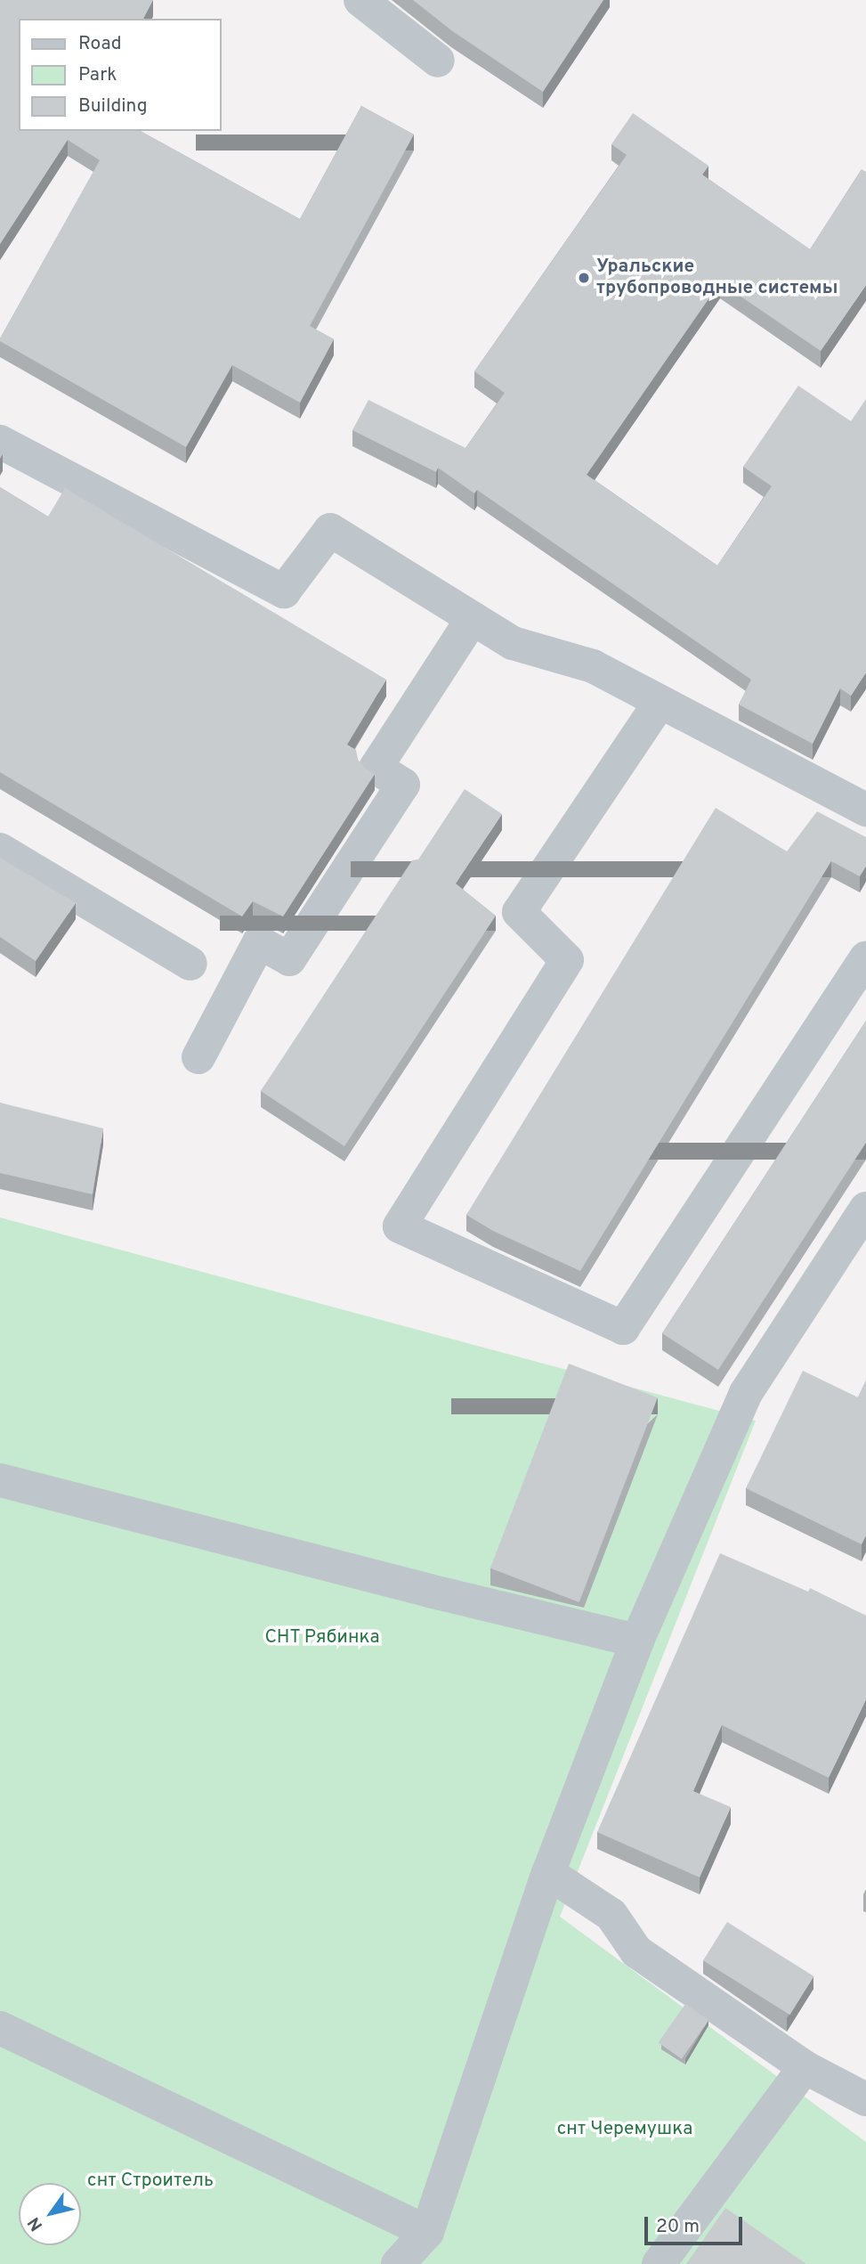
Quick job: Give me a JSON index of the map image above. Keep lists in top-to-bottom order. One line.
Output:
{"parks":["СНТ Рябинка","снт Черемушка","снт Строитель"],"places":["Уральские трубопроводные системы"],"legend":["Road","Park","Building"],"scale_bar":"20 m","north":"bottom left"}
